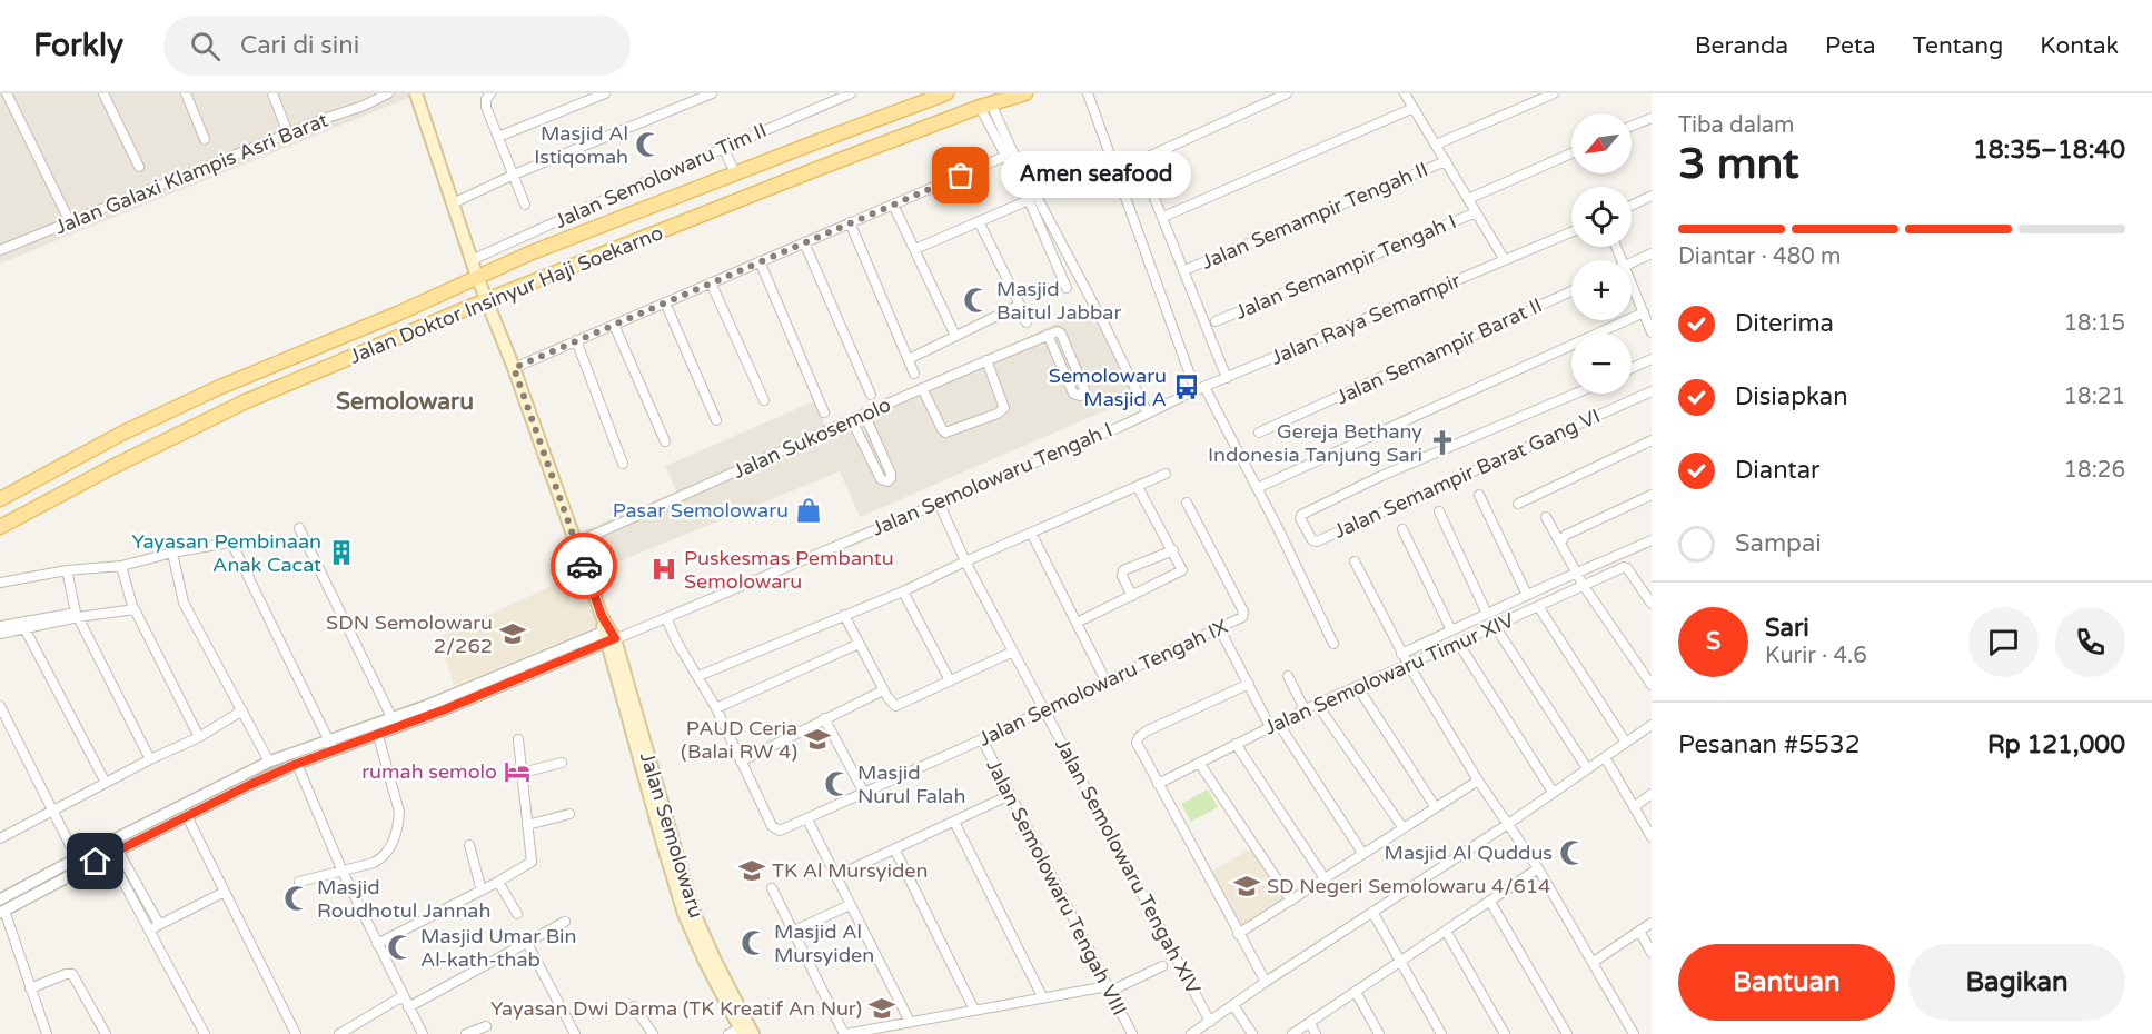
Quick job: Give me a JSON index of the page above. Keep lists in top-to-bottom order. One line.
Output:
{"streets":{"main road":["Jalan Doktor Insinyur Haji Soekarno","Jalan Semolowaru"],"street":["Jalan Galaxi Klampis Asri Barat","Jalan Semolowaru Tim II","Jalan Semampir Tengah II","Jalan Semampir Tengah I","Jalan Raya Semampir","Jalan Semampir Barat II","Jalan Sukosemolo","Jalan Semampir Barat Gang VI","Jalan Semolowaru Tengah I","Jalan Semolowaru Timur XIV","Jalan Semolowaru Tengah IX","Jalan Semolowaru Tengah XIV","Jalan Semolowaru Tengah VIII"]},"crossings":[["Jalan Doktor Insinyur Haji Soekarno","Jalan Semolowaru"],["Jalan Raya Semampir","Jalan Semolowaru Tengah I"],["Jalan Sukosemolo","Jalan Semolowaru"],["Jalan Semolowaru Tengah I","Jalan Semolowaru"],["Jalan Semolowaru Tengah I","Jalan Semolowaru Tengah XIV"],["Jalan Semolowaru Tengah IX","Jalan Semolowaru Tengah XIV"],["Jalan Semolowaru Tengah IX","Jalan Semolowaru Tengah VIII"]],"districts":["Semolowaru"],"places":{"mosque":["Masjid Al Istiqomah","Masjid Baitul Jabbar","Masjid Nurul Falah","Masjid Al Quddus","Masjid Roudhotul Jannah","Masjid Al Mursyiden","Masjid Umar Bin Al-kath-thab"],"other":["Amen seafood"],"bus stop":["Semolowaru Masjid A"],"church":["Gereja Bethany Indonesia Tanjung Sari"],"shop":["Pasar Semolowaru"],"building":["Yayasan Pembinaan Anak Cacat"],"hospital":["Puskesmas Pembantu Semolowaru"],"school or university":["SDN Semolowaru 2/262","PAUD Ceria (Balai RW 4)","TK Al Mursyiden","SD Negeri Semolowaru 4/614","Yayasan Dwi Darma (TK Kreatif An Nur)"],"hotel":["rumah semolo"]},"north":"bottom left","page":{"header":"Forkly","search":"Cari di sini","nav":["Beranda","Peta","Tentang","Kontak"],"heading":["3 mnt","Tiba dalam","18:35–18:40"],"panel":["Sari","Kurir · 4.6","Pesanan #5532","Rp 121,000"],"map_buttons":["+","−"],"bubble":"Amen seafood","bar":"Diantar · 480 m","list":[["Diterima","18:15"],["Disiapkan","18:21"],["Diantar","18:26"],"Sampai"],"round":"S","buttons":["Bantuan","Bagikan"]}}
